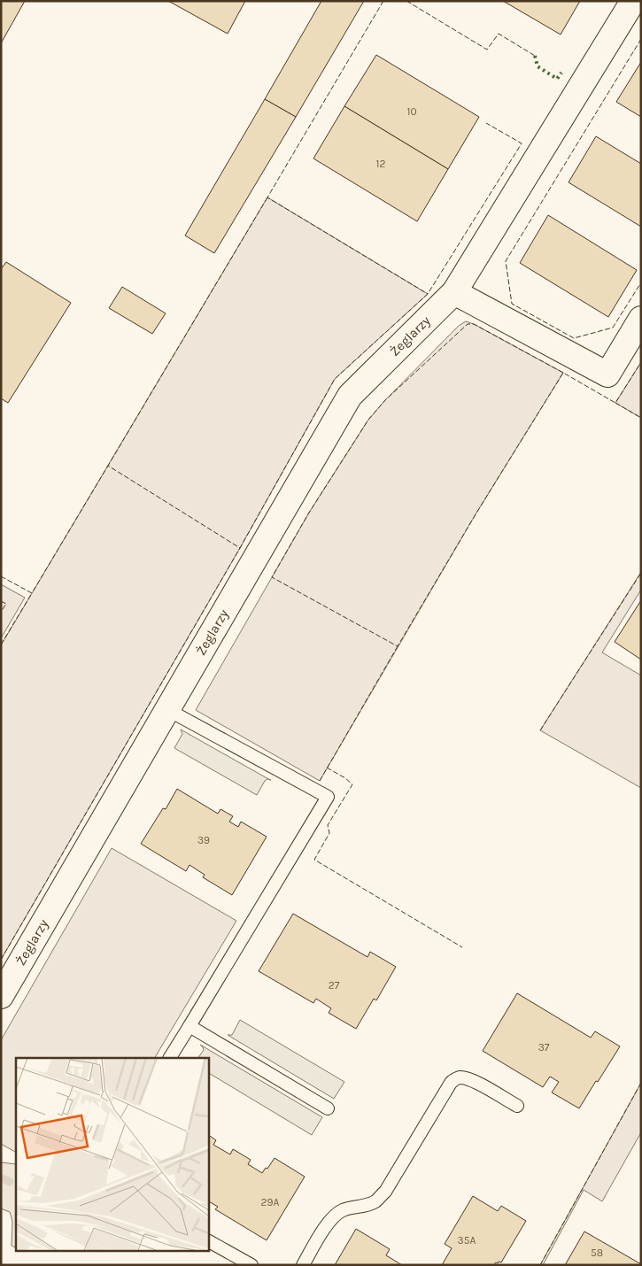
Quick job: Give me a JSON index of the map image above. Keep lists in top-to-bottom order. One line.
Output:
{"streets":{"street":["Żeglarzy"]},"house_numbers":["10","12","39","27","37","29A","35A","58"]}
